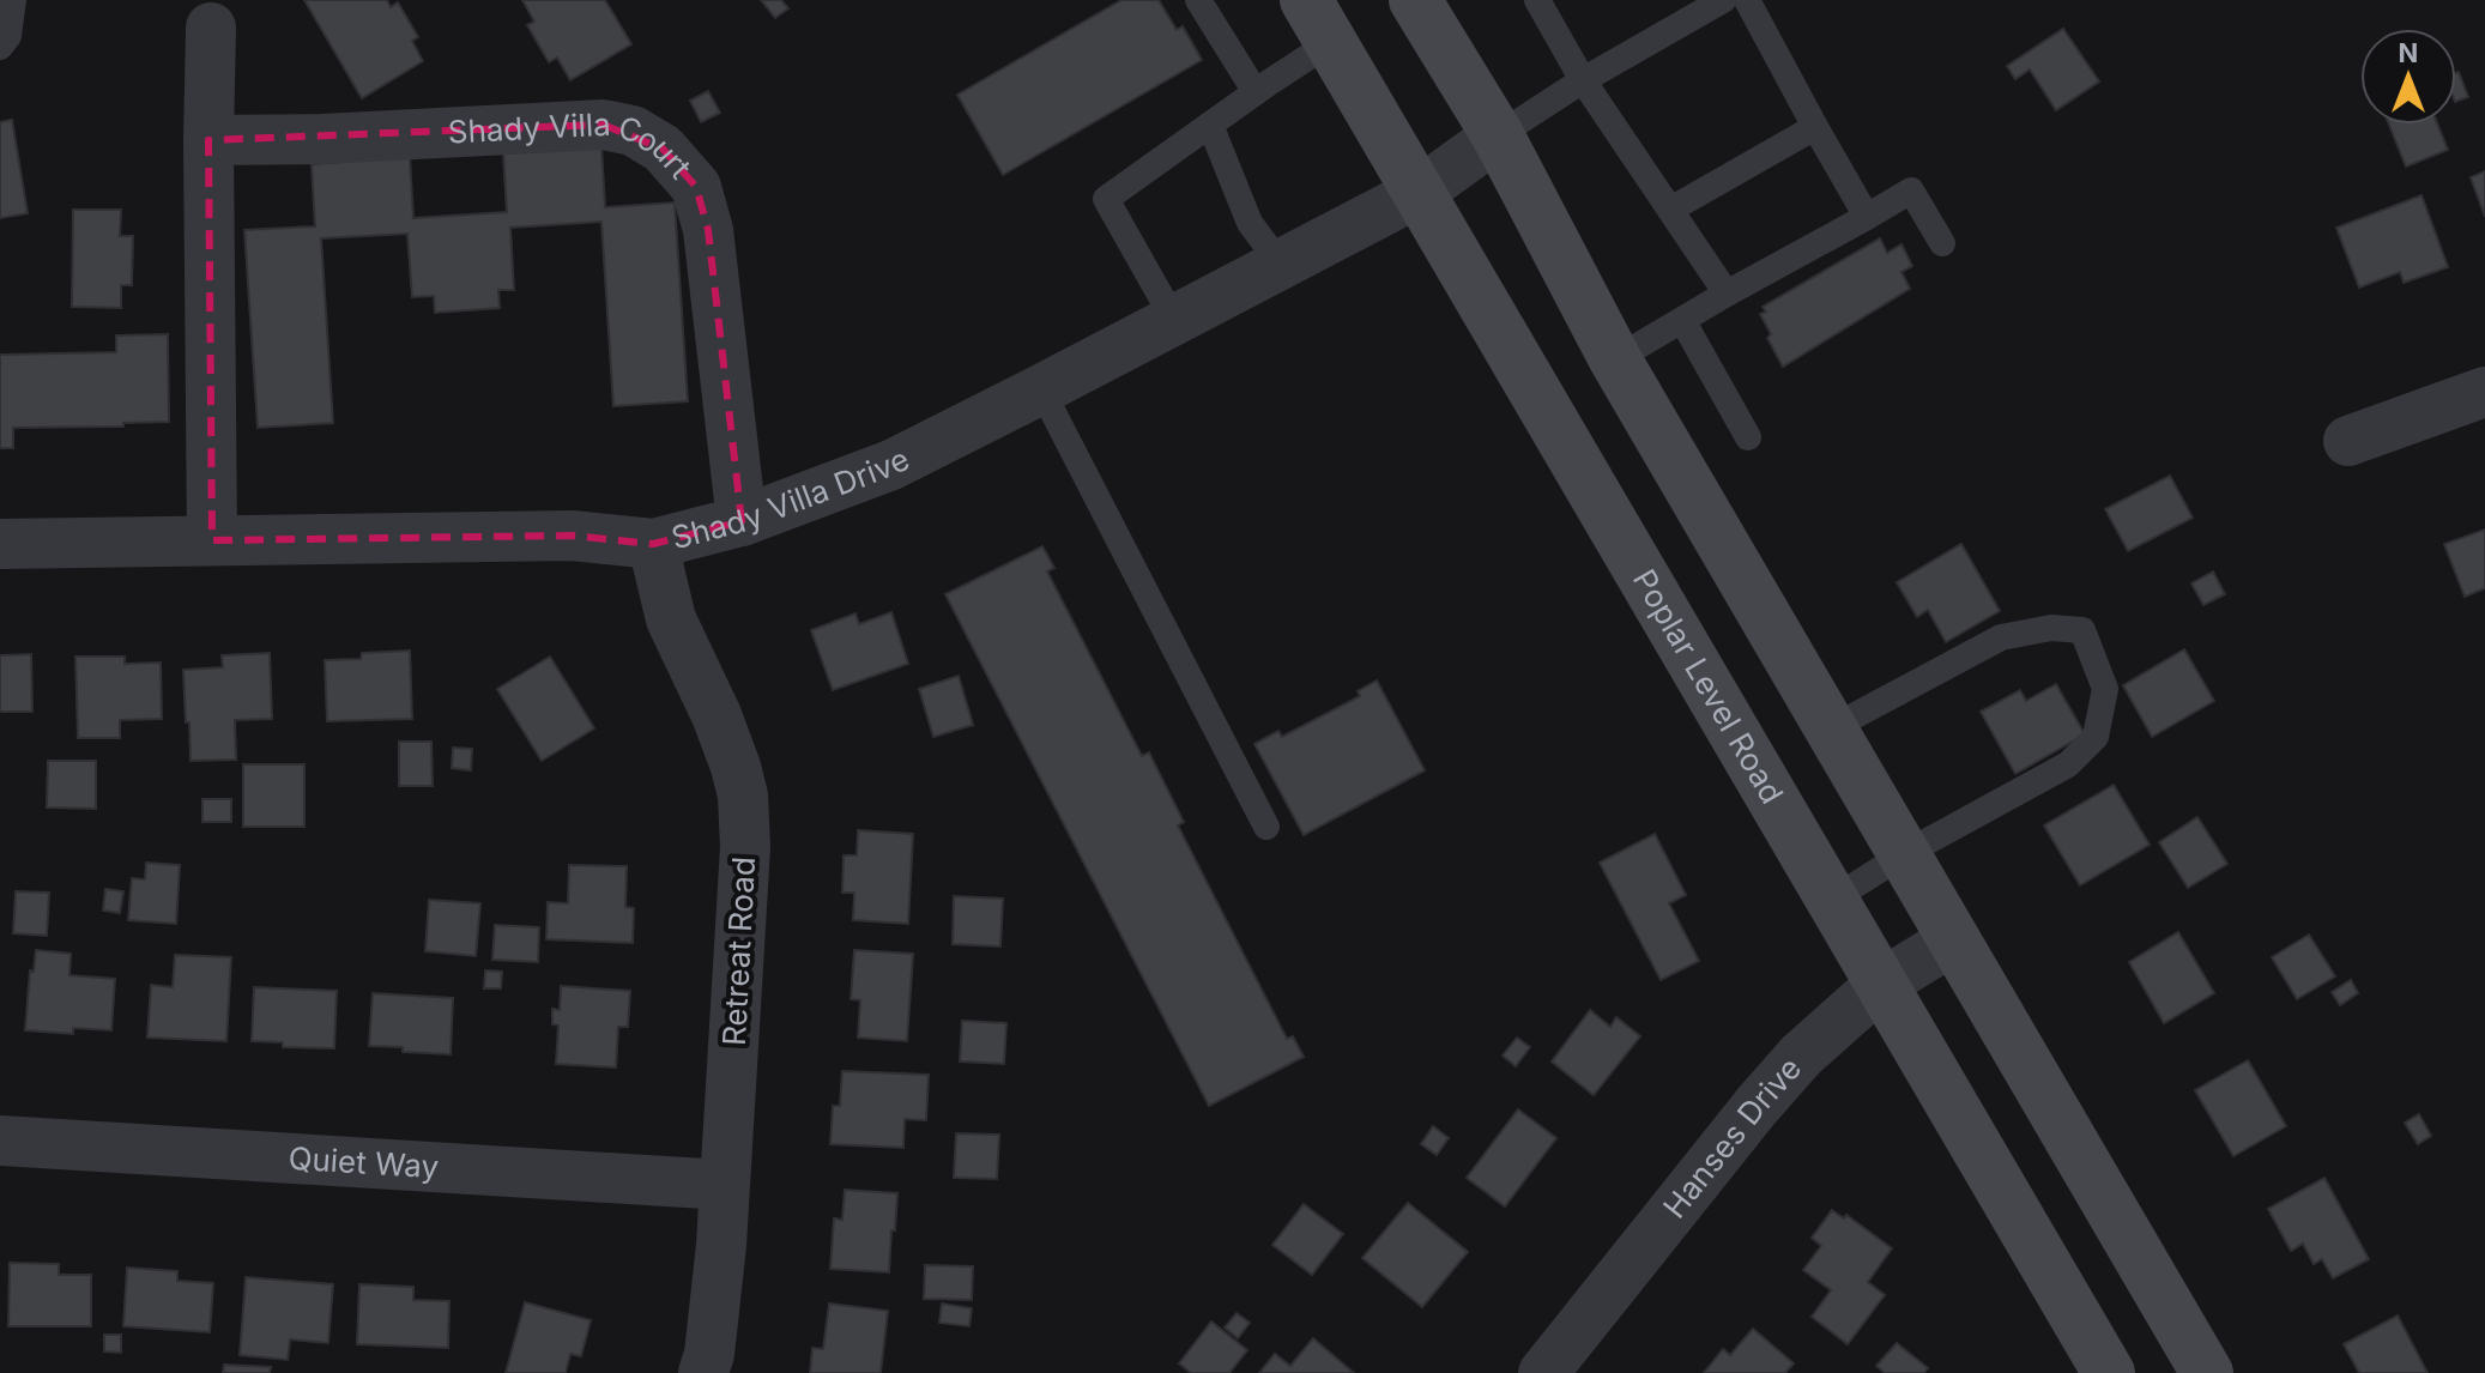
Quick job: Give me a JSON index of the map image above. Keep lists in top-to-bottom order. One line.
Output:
{"streets":{"main road":["Poplar Level Road"],"street":["Shady Villa Court","Shady Villa Drive","Retreat Road","Hanses Drive","Quiet Way"]},"crossings":[["Shady Villa Court","Shady Villa Drive"],["Shady Villa Drive","Poplar Level Road"],["Shady Villa Drive","Retreat Road"],["Poplar Level Road","Hanses Drive"],["Retreat Road","Quiet Way"]],"north":"top"}
